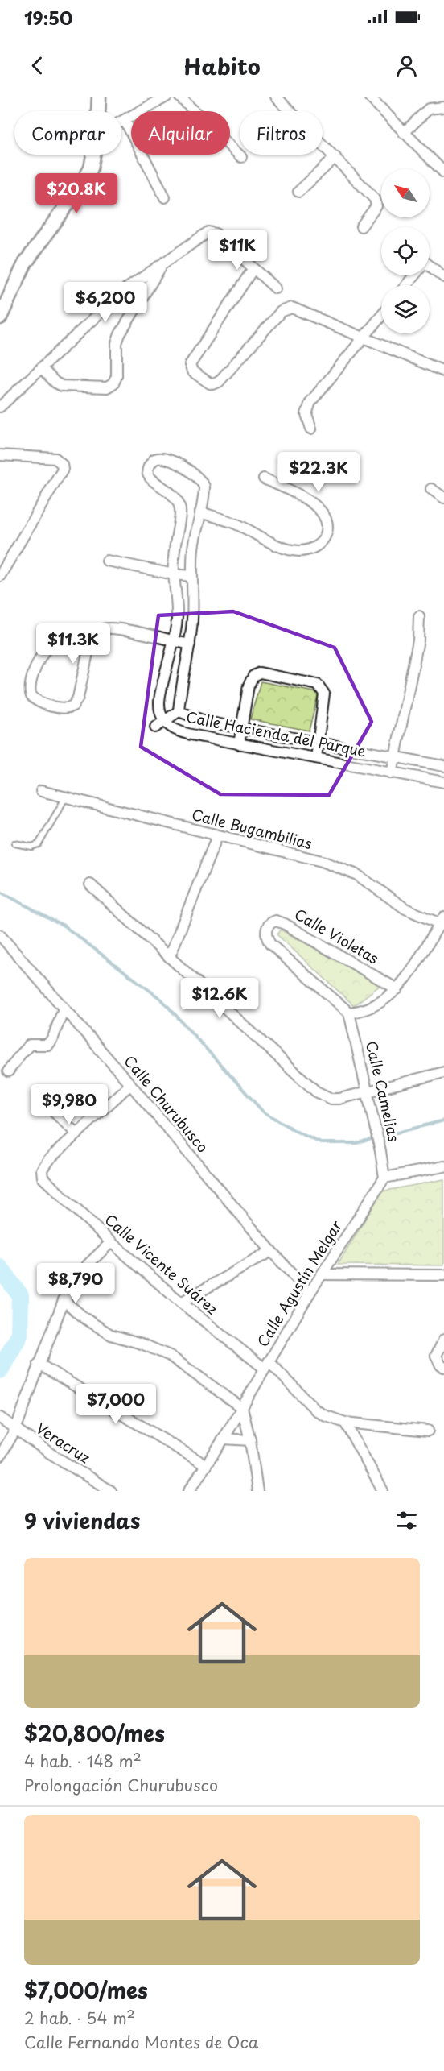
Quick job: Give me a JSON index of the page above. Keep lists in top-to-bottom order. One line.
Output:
{"streets":{"street":["Calle Hacienda del Parque","Calle Bugambilias","Calle Violetas","Calle Camelias","Calle Churubusco","Calle Vicente Suárez","Calle Agustín Melgar","Veracruz"]},"crossings":[["Calle Violetas","Calle Camelias"],["Calle Camelias","Calle Agustín Melgar"],["Calle Churubusco","Calle Agustín Melgar"],["Calle Vicente Suárez","Calle Agustín Melgar"]],"north":"top left","page":{"status":"19:50","header":"Habito","chip":["Comprar","Alquilar","Filtros"],"price":["$20.8K","$11K","$6,200","$22.3K","$11.3K","$12.6K","$9,980","$8,790","$7,000"],"heading":"9 viviendas","list":[{"name":"$20,800/mes","note":"4 hab. · 148 m² · Prolongación Churubusco"},{"name":"$7,000/mes","note":"2 hab. · 54 m² · Calle Fernando Montes de Oca"}]}}
